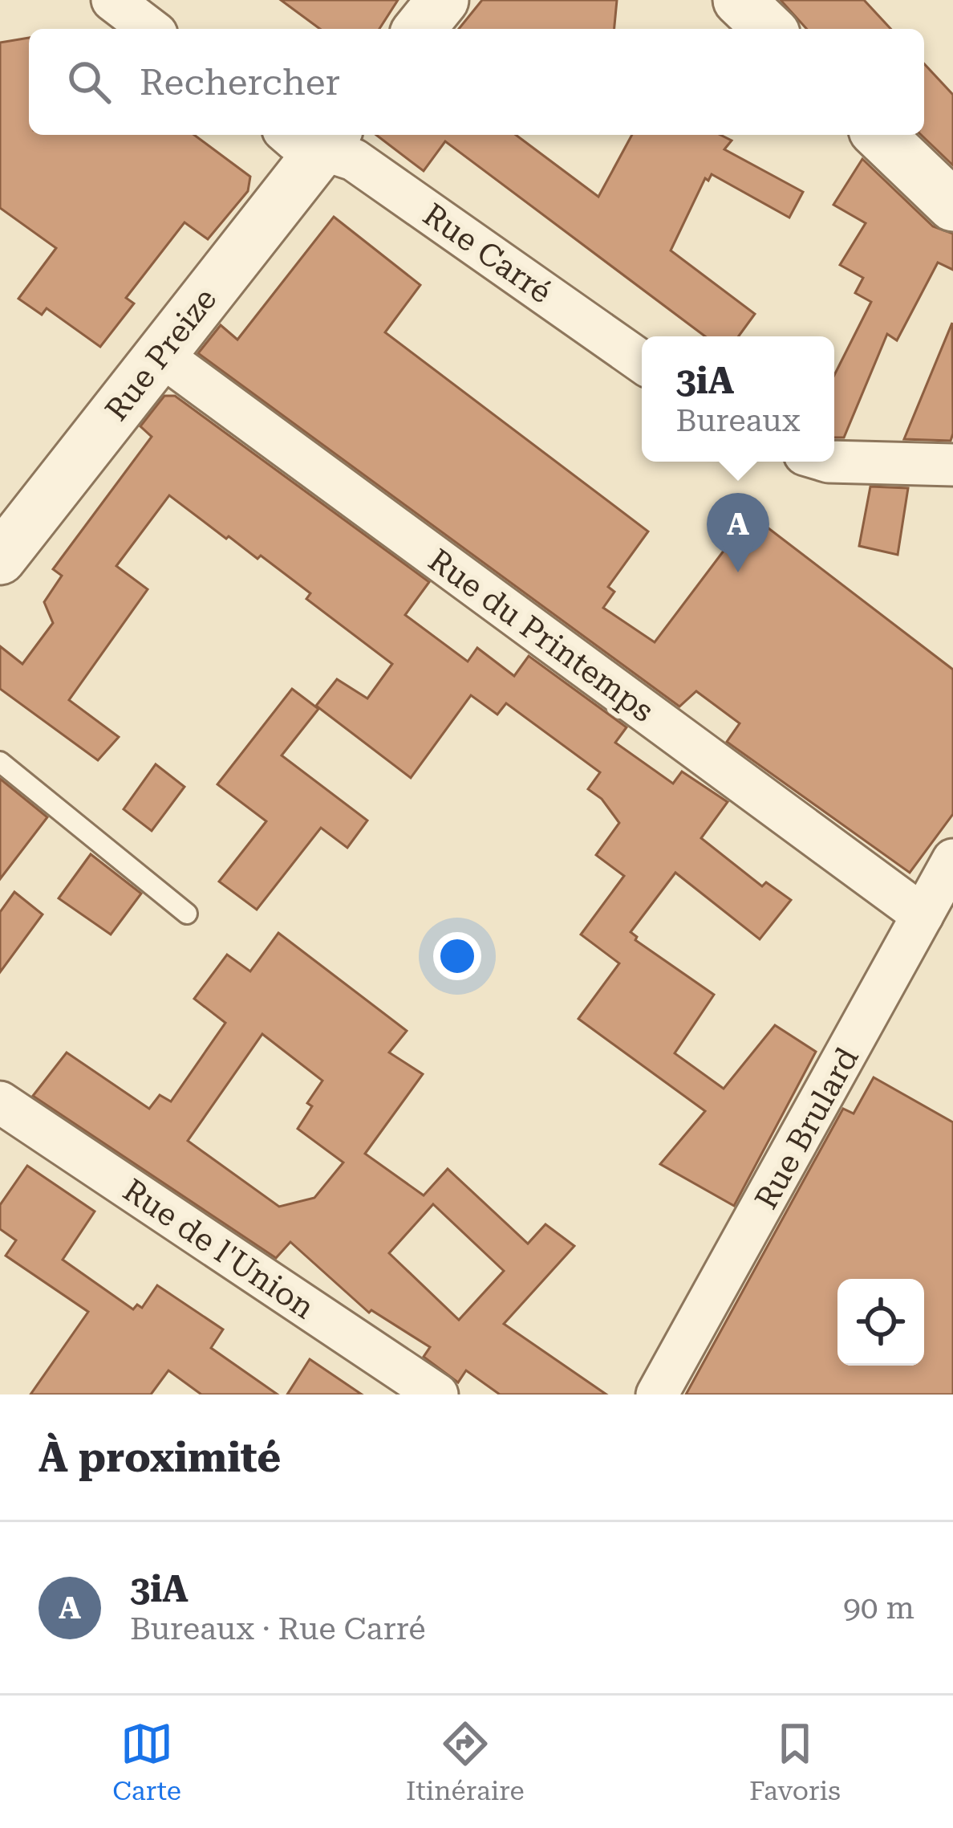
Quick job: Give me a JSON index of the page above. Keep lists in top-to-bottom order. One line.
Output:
{"streets":{"street":["Rue Carré","Rue Preize","Rue du Printemps","Rue Brulard","Rue de l'Union"]},"crossings":[["Rue Carré","Rue Preize"],["Rue Preize","Rue du Printemps"],["Rue du Printemps","Rue Brulard"]],"page":{"search":"Rechercher","popup":["3iA","Bureaux"],"pins":"A","heading":"À proximité","list":[{"mark":"A","name":"3iA","note":"Bureaux · Rue Carré","value":"90 m"}],"nav":["Carte","Itinéraire","Favoris"]}}
